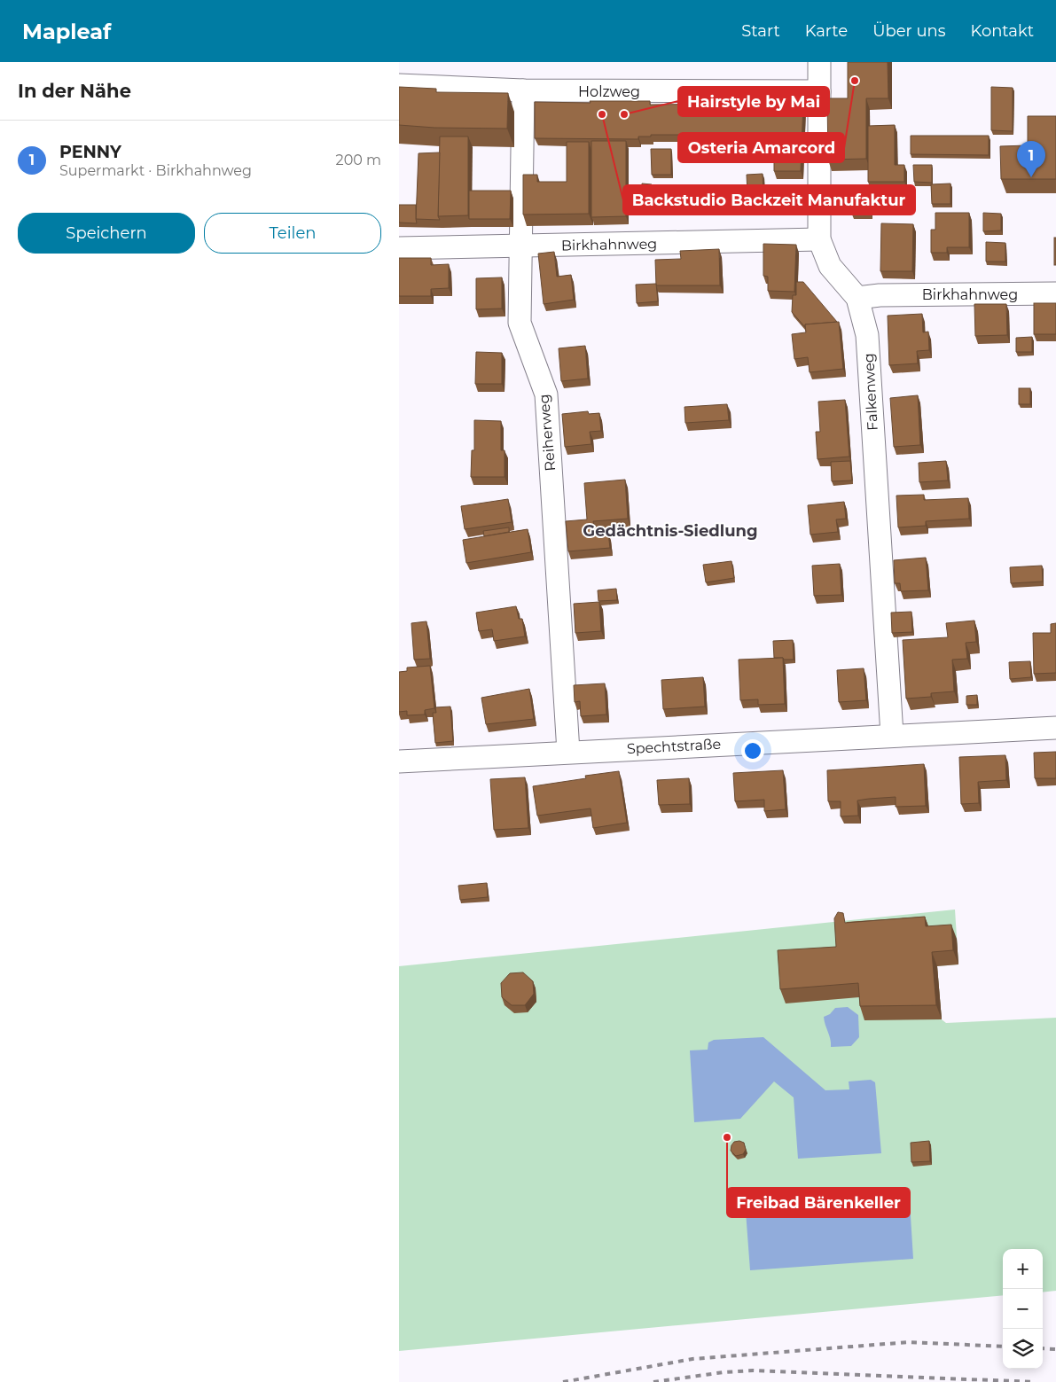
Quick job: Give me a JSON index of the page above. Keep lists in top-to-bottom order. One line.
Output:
{"streets":{"street":["Holzweg","Birkhahnweg","Falkenweg","Reiherweg","Spechtstraße"]},"crossings":[["Holzweg","Falkenweg"],["Holzweg","Reiherweg"],["Birkhahnweg","Falkenweg"],["Birkhahnweg","Reiherweg"],["Falkenweg","Spechtstraße"],["Reiherweg","Spechtstraße"]],"districts":["Gedächtnis-Siedlung"],"places":["Osteria Amarcord","Backstudio Backzeit Manufaktur","Hairstyle by Mai","Freibad Bärenkeller"],"page":{"header":"Mapleaf","nav":["Start","Karte","Über uns","Kontakt"],"heading":"In der Nähe","list":[{"mark":"1","name":"PENNY","note":"Supermarkt · Birkhahnweg","value":"200 m"}],"pins":"1","buttons":["Speichern","Teilen"],"map_buttons":["+","−"]}}
